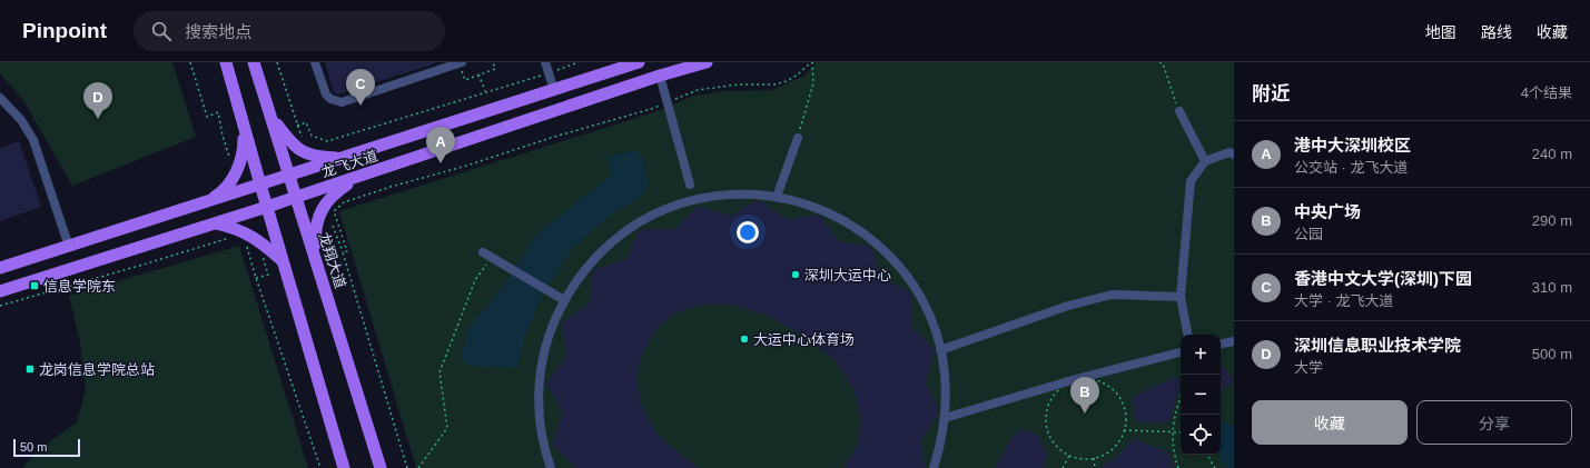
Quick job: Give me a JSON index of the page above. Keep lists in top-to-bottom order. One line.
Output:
{"streets":{"main road":["龙飞大道","龙翔大道"]},"crossings":[["龙飞大道","龙翔大道"]],"places":{"other":["深圳大运中心","大运中心体育场"],"transit":["信息学院东","龙岗信息学院总站"]},"scale_bar":"50 m","page":{"header":"Pinpoint","search":"搜索地点","nav":["地图","路线","收藏"],"heading":["附近","4个结果"],"pins":["C","D","A","B"],"list":[{"mark":"A","name":"港中大深圳校区","note":"公交站 · 龙飞大道","value":"240 m"},{"mark":"B","name":"中央广场","note":"公园","value":"290 m"},{"mark":"C","name":"香港中文大学(深圳)下园","note":"大学 · 龙飞大道","value":"310 m"},{"mark":"D","name":"深圳信息职业技术学院","note":"大学","value":"500 m"}],"map_buttons":["+","−"],"buttons":["收藏","分享"],"scale":"50 m"}}
